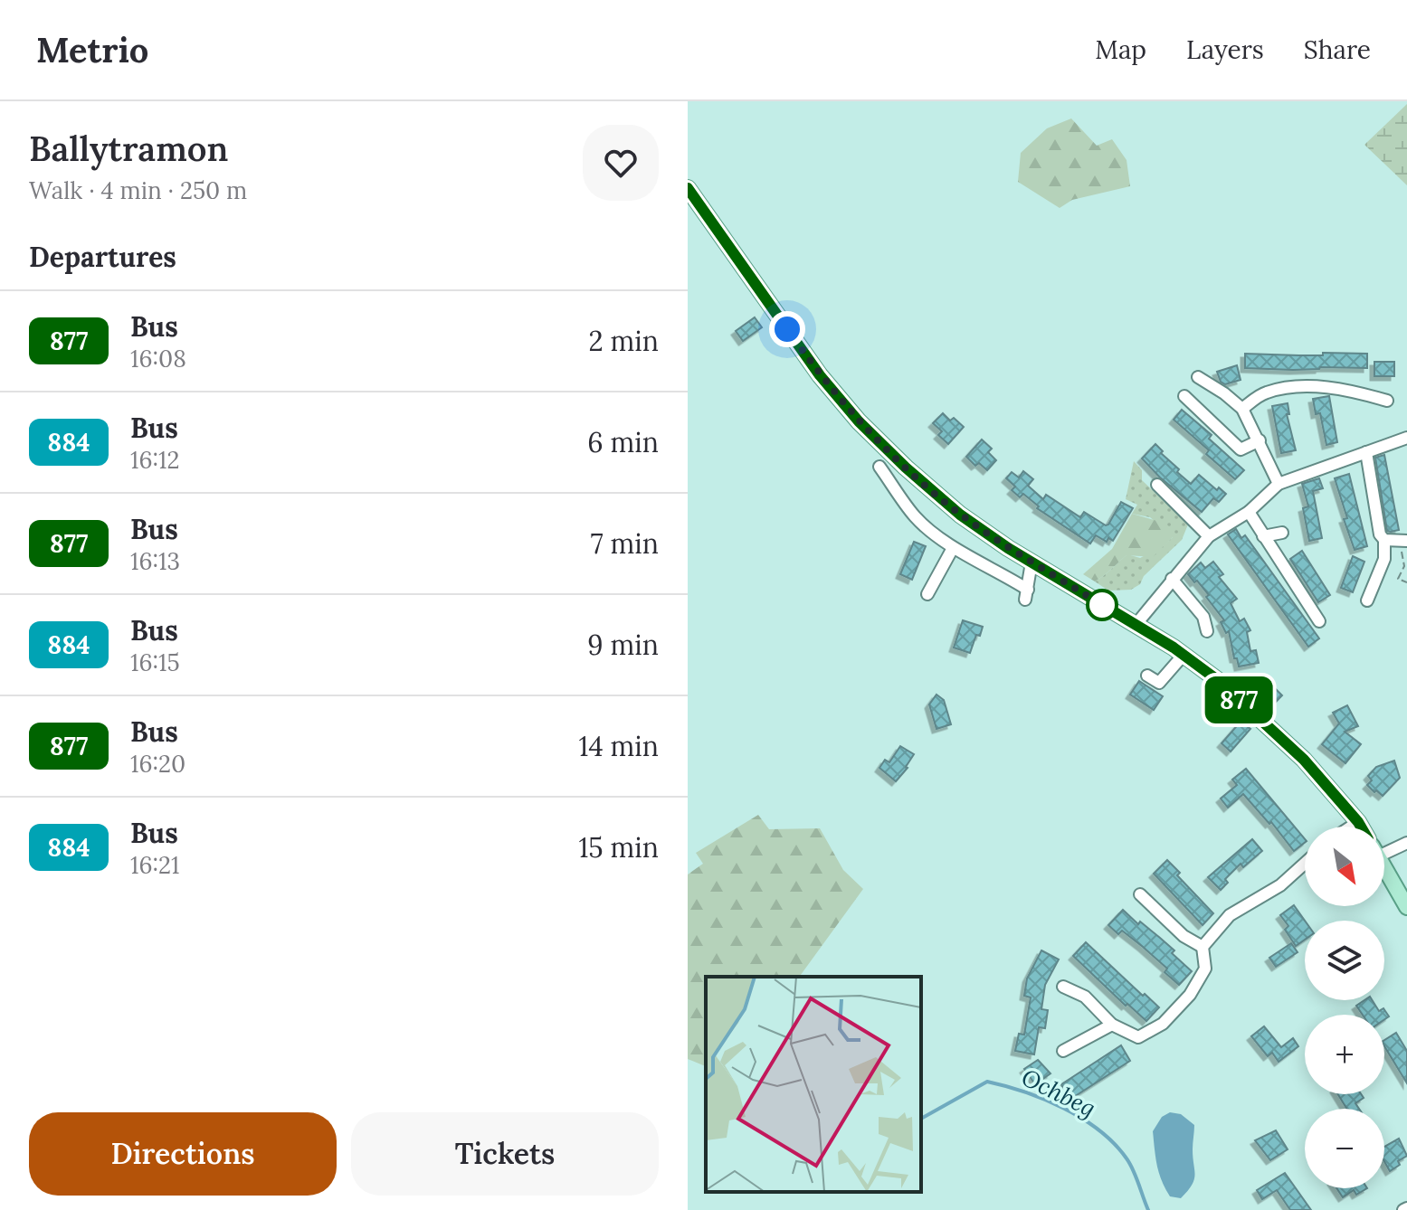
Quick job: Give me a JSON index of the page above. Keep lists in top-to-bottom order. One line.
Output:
{"water":["Ochbeg"],"lines":["bus line 877"],"north":"bottom right","page":{"header":"Metrio","nav":["Map","Layers","Share"],"heading":[["Ballytramon","Walk · 4 min · 250 m"],"Departures"],"on_map":"877","list":[{"mark":"877","name":"Bus","note":"16:08","value":"2 min"},{"mark":"884","name":"Bus","note":"16:12","value":"6 min"},{"mark":"877","name":"Bus","note":"16:13","value":"7 min"},{"mark":"884","name":"Bus","note":"16:15","value":"9 min"},{"mark":"877","name":"Bus","note":"16:20","value":"14 min"},{"mark":"884","name":"Bus","note":"16:21","value":"15 min"}],"map_buttons":["+","−"],"buttons":["Directions","Tickets"]}}
